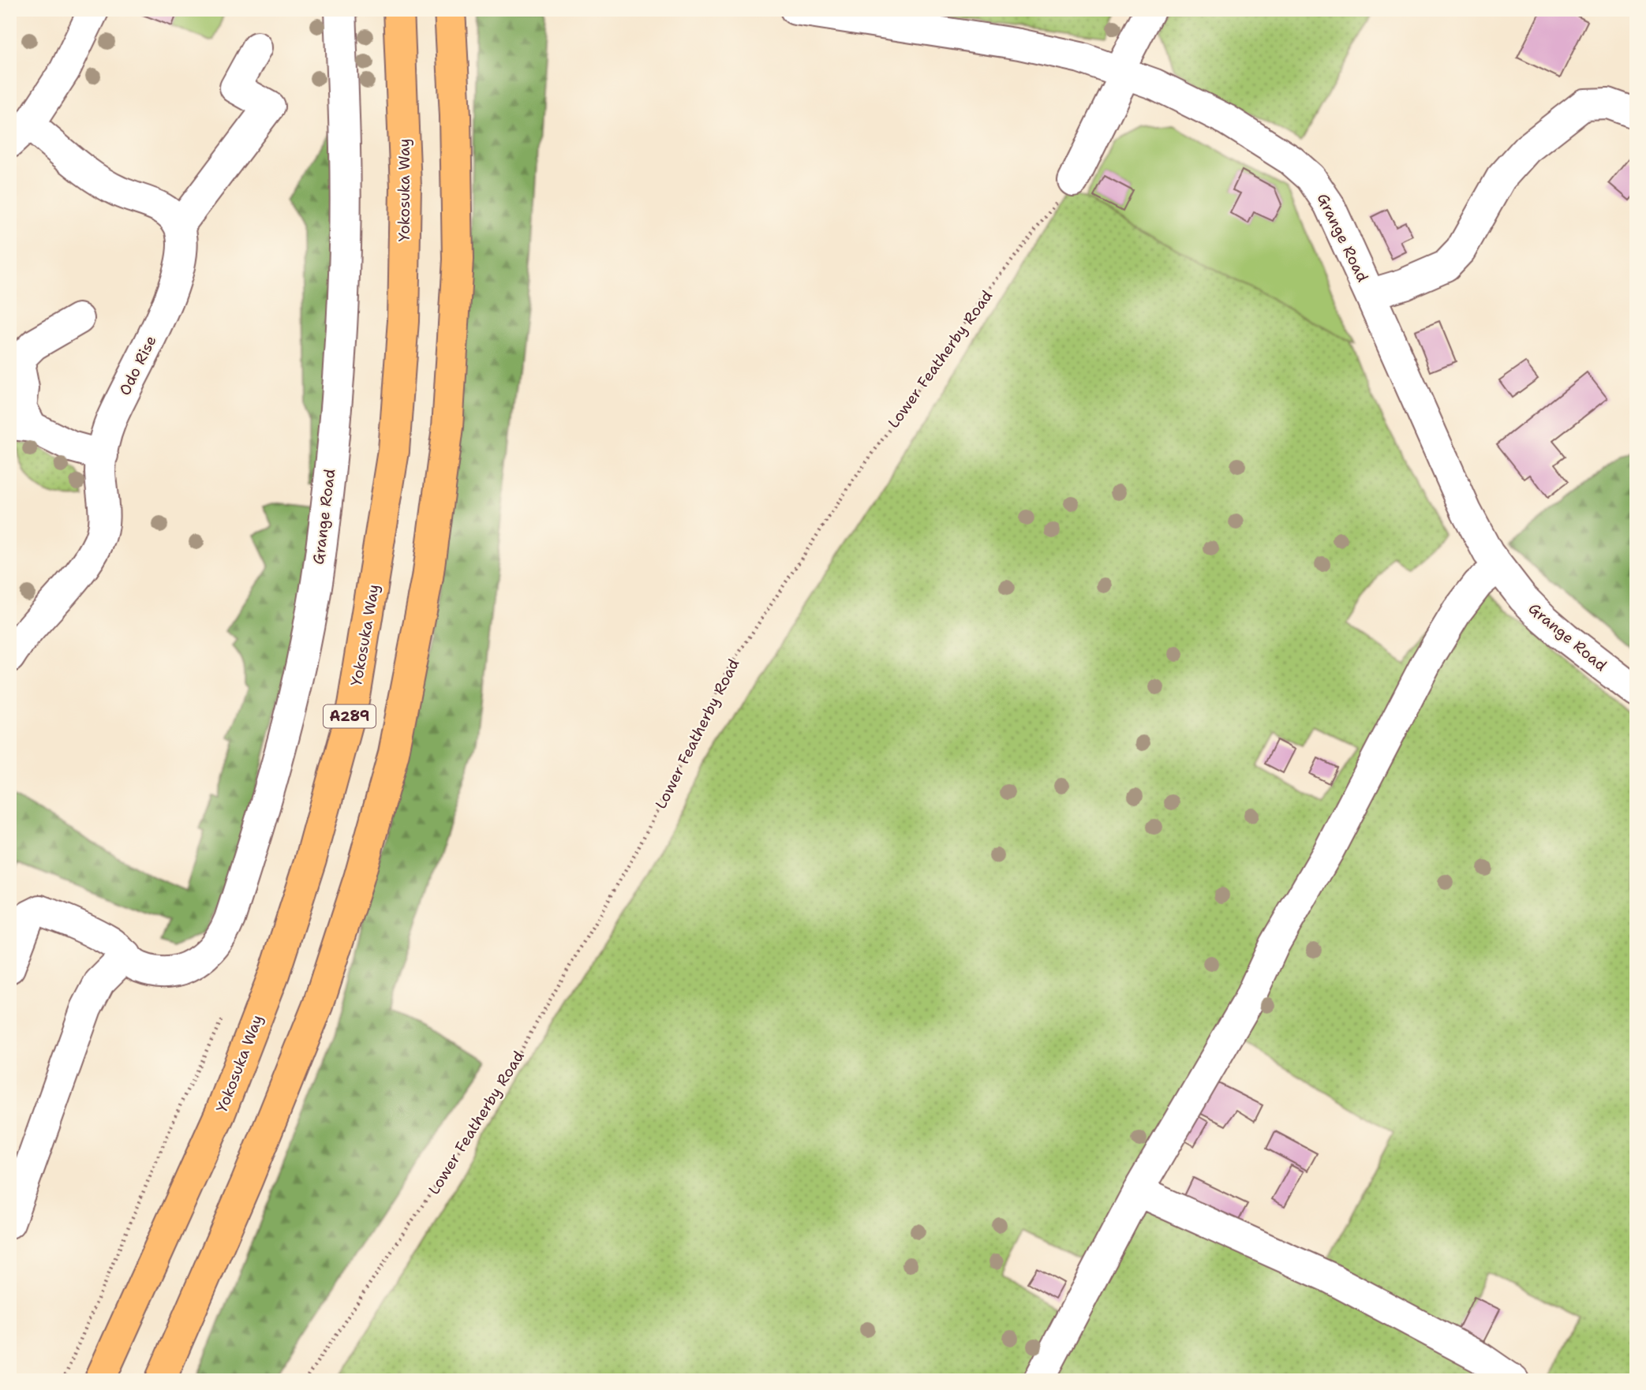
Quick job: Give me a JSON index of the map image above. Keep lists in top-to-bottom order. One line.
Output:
{"streets":{"main road":["Yokosuka Way","A289"],"street":["Grange Road","Odo Rise"],"path":["Lower Featherby Road"]}}
